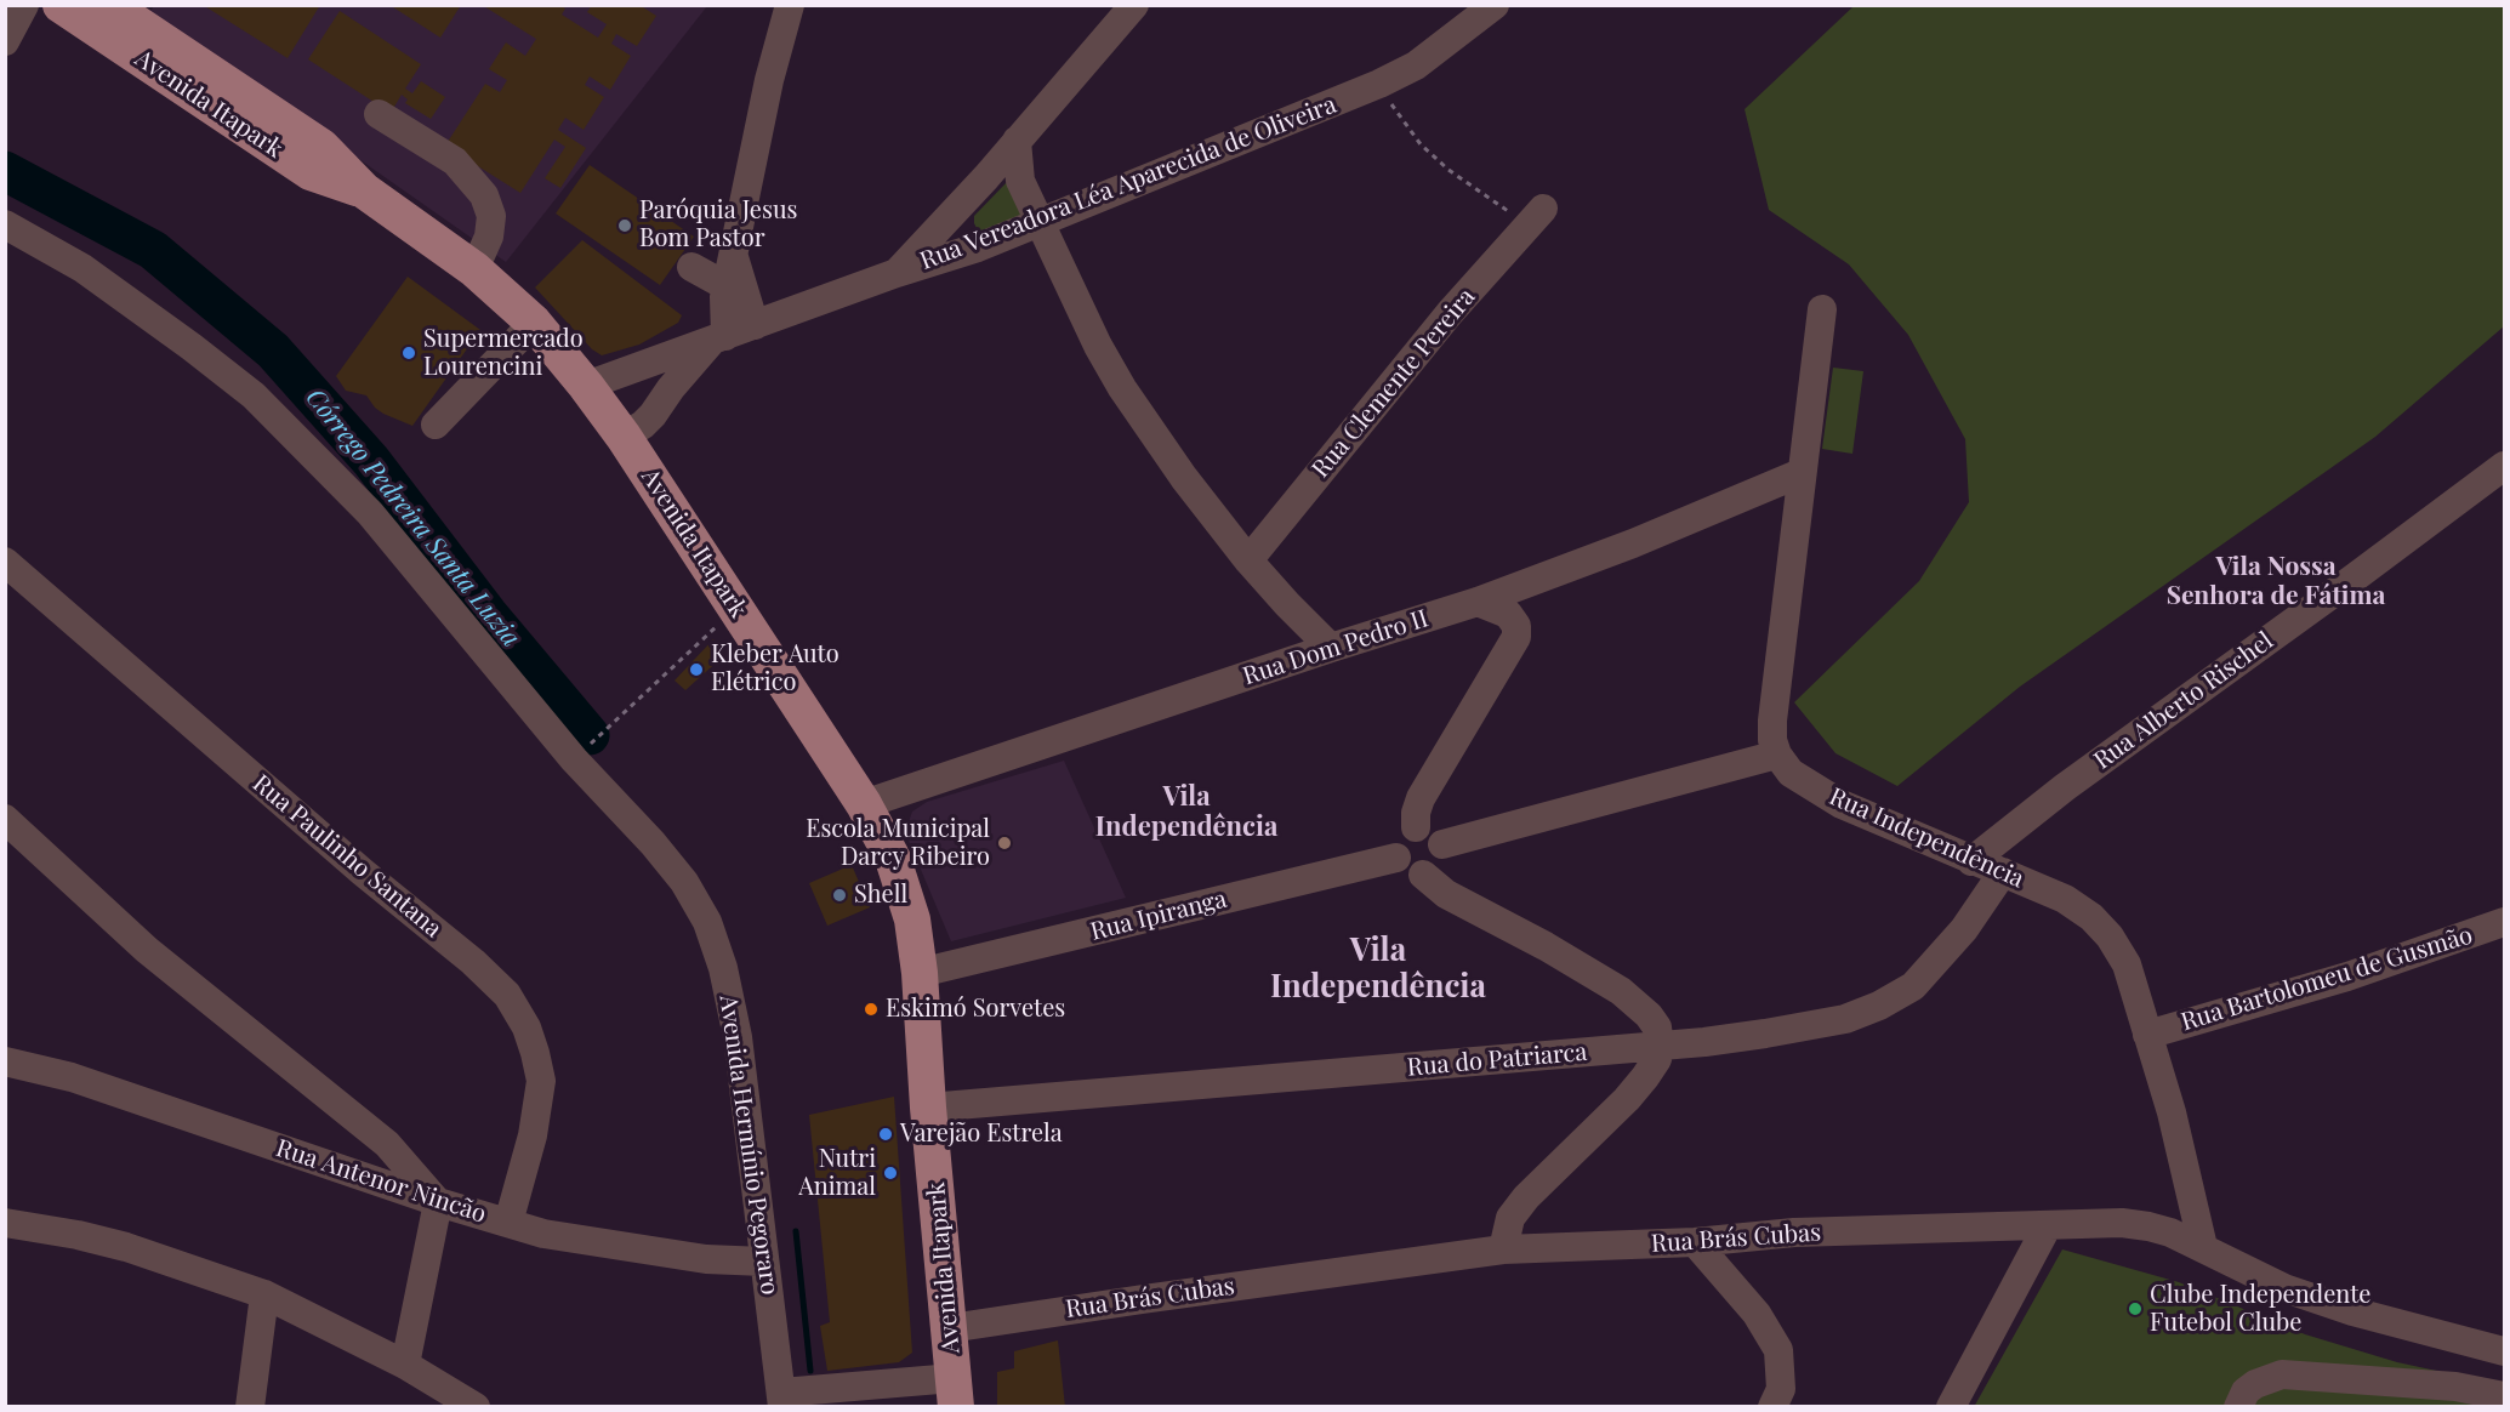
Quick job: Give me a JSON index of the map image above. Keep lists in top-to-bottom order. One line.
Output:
{"streets":{"main road":["Avenida Itapark"],"street":["Rua Vereadora Léa Aparecida de Oliveira","Rua Clemente Pereira","Rua Dom Pedro II","Rua Alberto Rischel","Rua Independência","Rua Paulinho Santana","Rua Ipiranga","Rua Bartolomeu de Gusmão","Rua do Patriarca","Avenida Hermínio Pegoraro","Rua Antenor Nincão","Rua Brás Cubas"]},"crossings":[["Avenida Itapark","Rua Vereadora Léa Aparecida de Oliveira"],["Avenida Itapark","Rua Dom Pedro II"],["Avenida Itapark","Rua Ipiranga"],["Avenida Itapark","Rua do Patriarca"],["Avenida Itapark","Rua Brás Cubas"],["Rua Alberto Rischel","Rua Independência"],["Rua Independência","Rua Bartolomeu de Gusmão"],["Rua Independência","Rua do Patriarca"],["Rua Independência","Rua Brás Cubas"],["Rua Paulinho Santana","Rua Antenor Nincão"],["Avenida Hermínio Pegoraro","Rua Antenor Nincão"]],"districts":["Vila Nossa Senhora de Fátima","Vila Independência","Vila Independência"],"water":["Córrego Pedreira Santa Luzia"],"places":["Paróquia Jesus Bom Pastor","Supermercado Lourencini","Kleber Auto Elétrico","Escola Municipal Darcy Ribeiro","Shell","Eskimó Sorvetes","Varejão Estrela","Nutri Animal","Clube Independente Futebol Clube"]}
